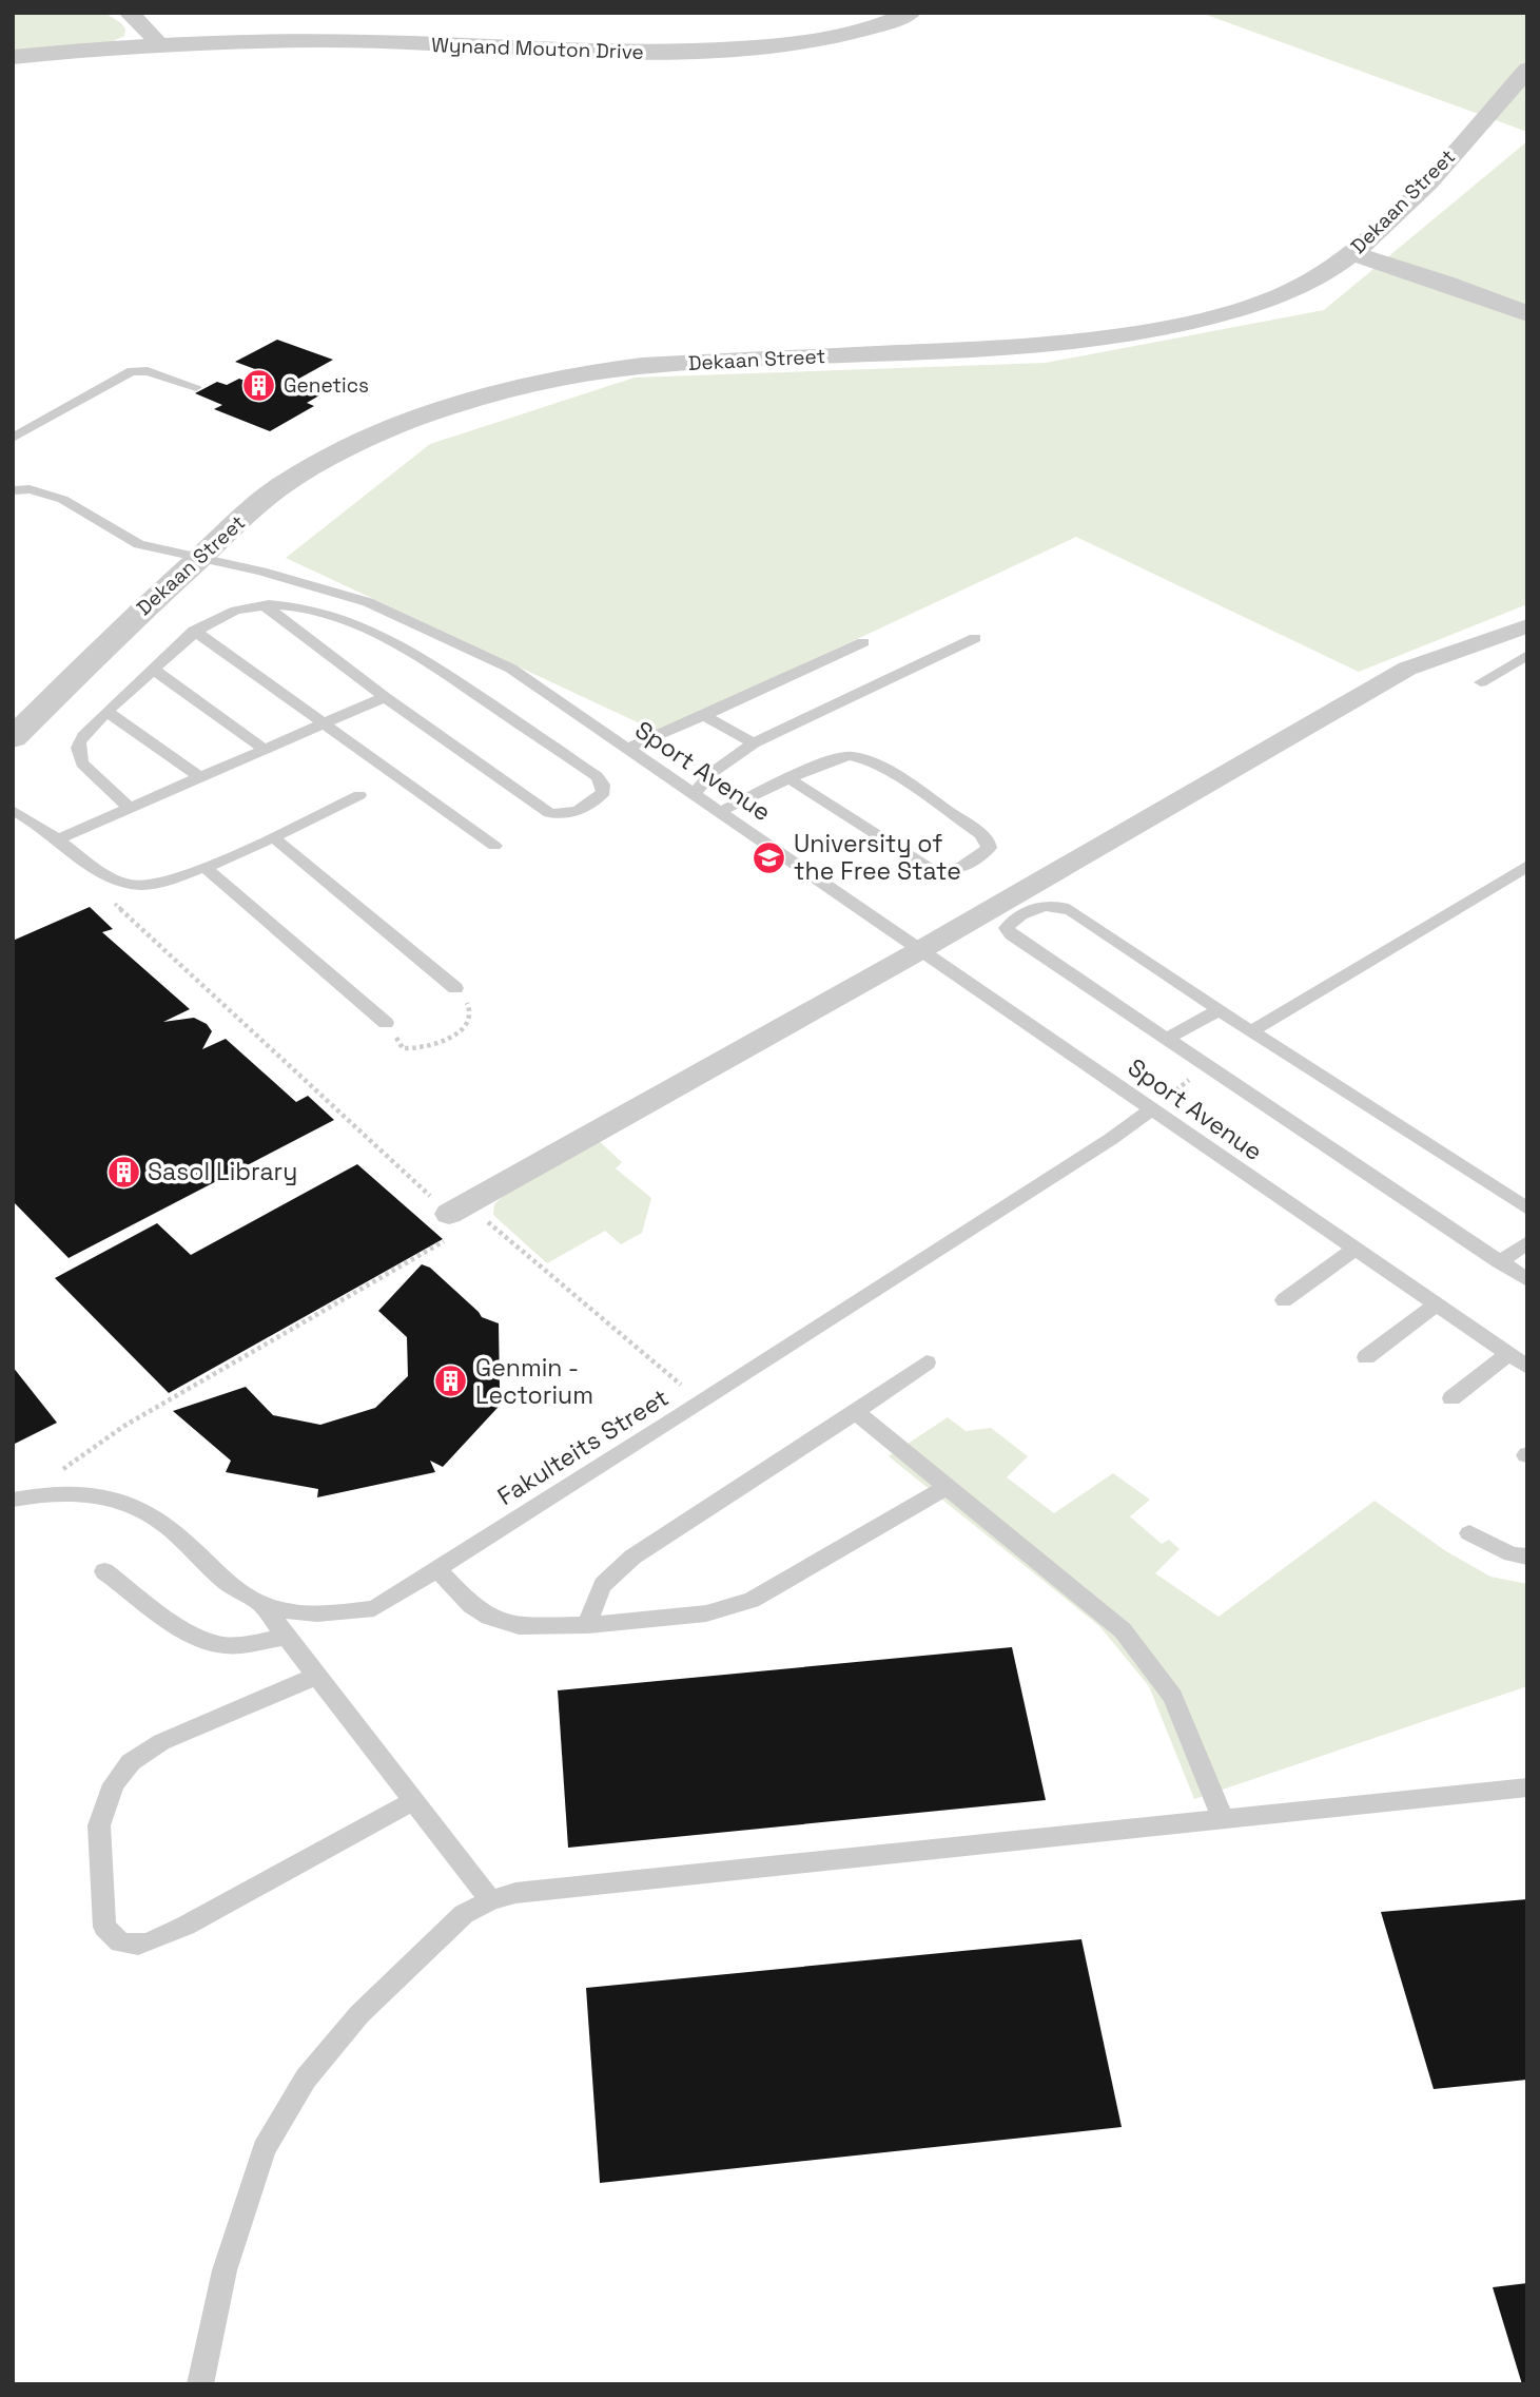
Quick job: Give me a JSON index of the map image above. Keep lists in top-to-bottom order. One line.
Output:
{"streets":{"street":["Wynand Mouton Drive","Dekaan Street"],"lane":["Sport Avenue","Fakulteits Street"]},"crossings":[["Dekaan Street","Sport Avenue"],["Sport Avenue","Fakulteits Street"]],"places":{"building":["Genetics","Sasol Library","Genmin - Lectorium"],"school or university":["University of the Free State"]}}
